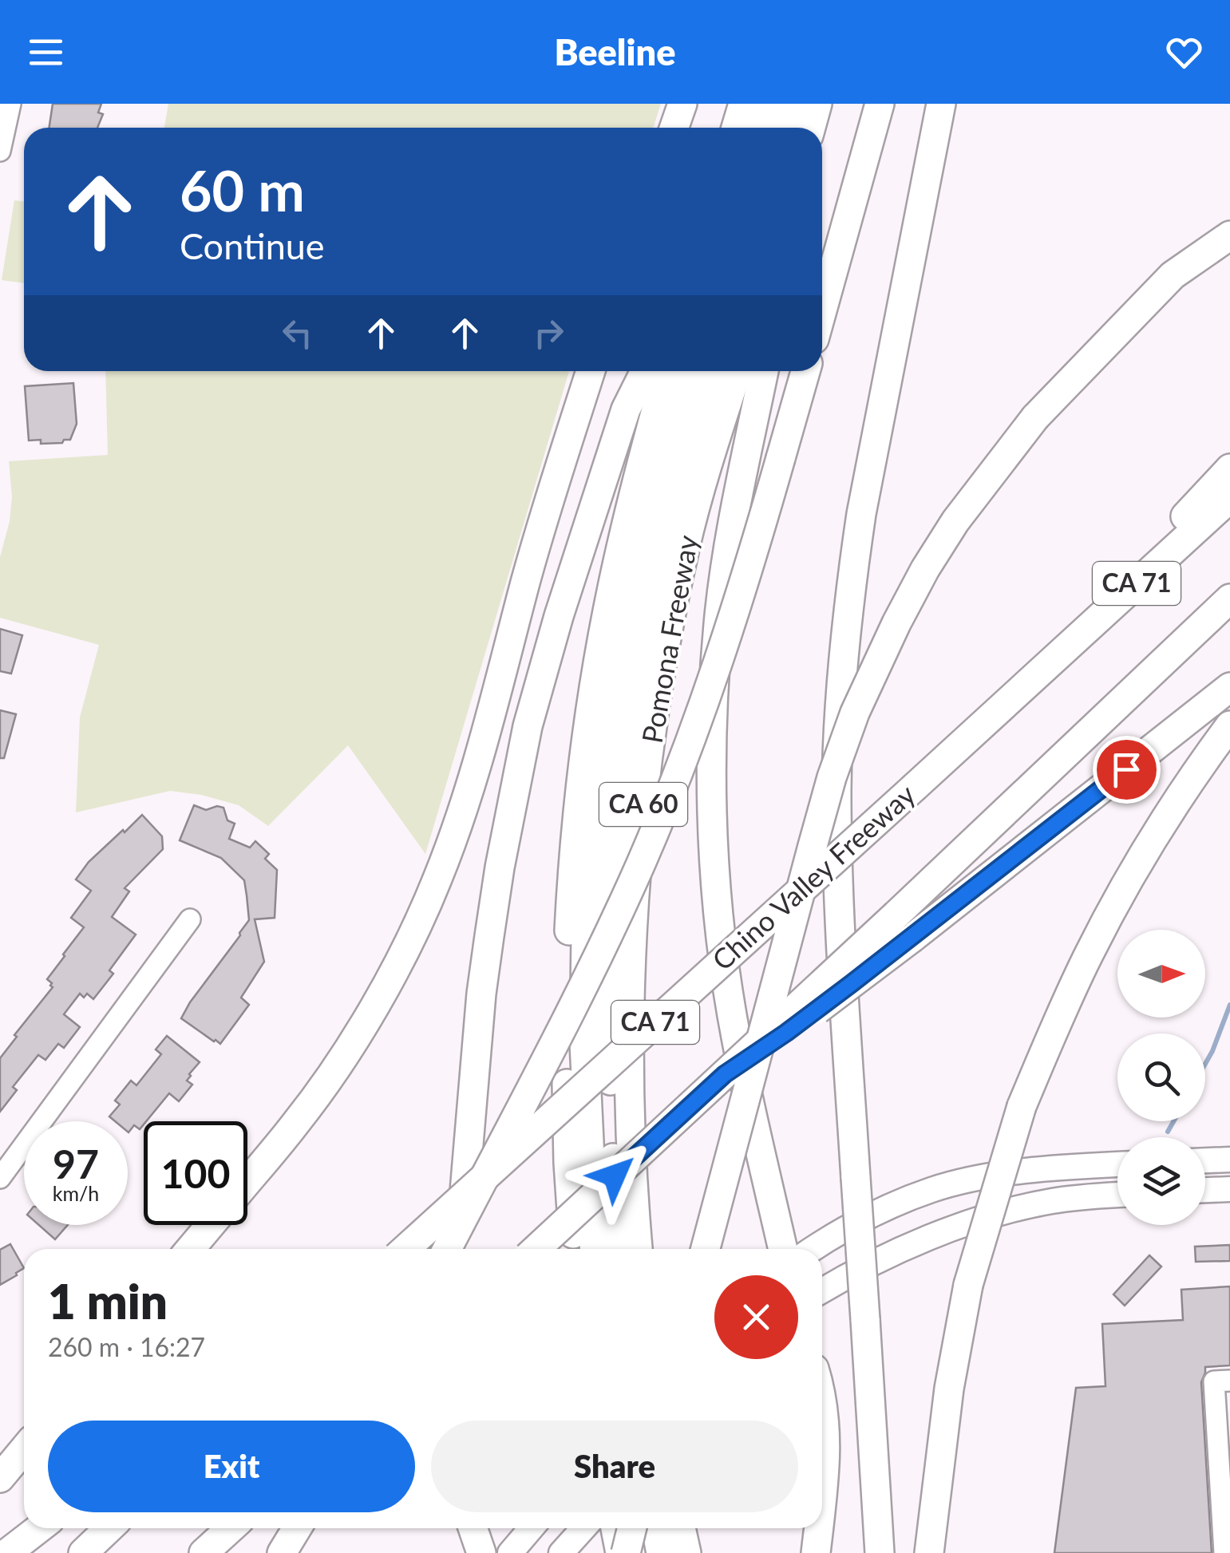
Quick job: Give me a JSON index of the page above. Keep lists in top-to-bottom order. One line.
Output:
{"streets":{"highway":["CA 71","Pomona Freeway","CA 60","Chino Valley Freeway"]},"north":"right","page":{"header":"Beeline","turn":["60 m","Continue"],"speed":"97 km/h","limit":"100","heading":["1 min","260 m · 16:27"],"buttons":["Exit","Share"]}}
